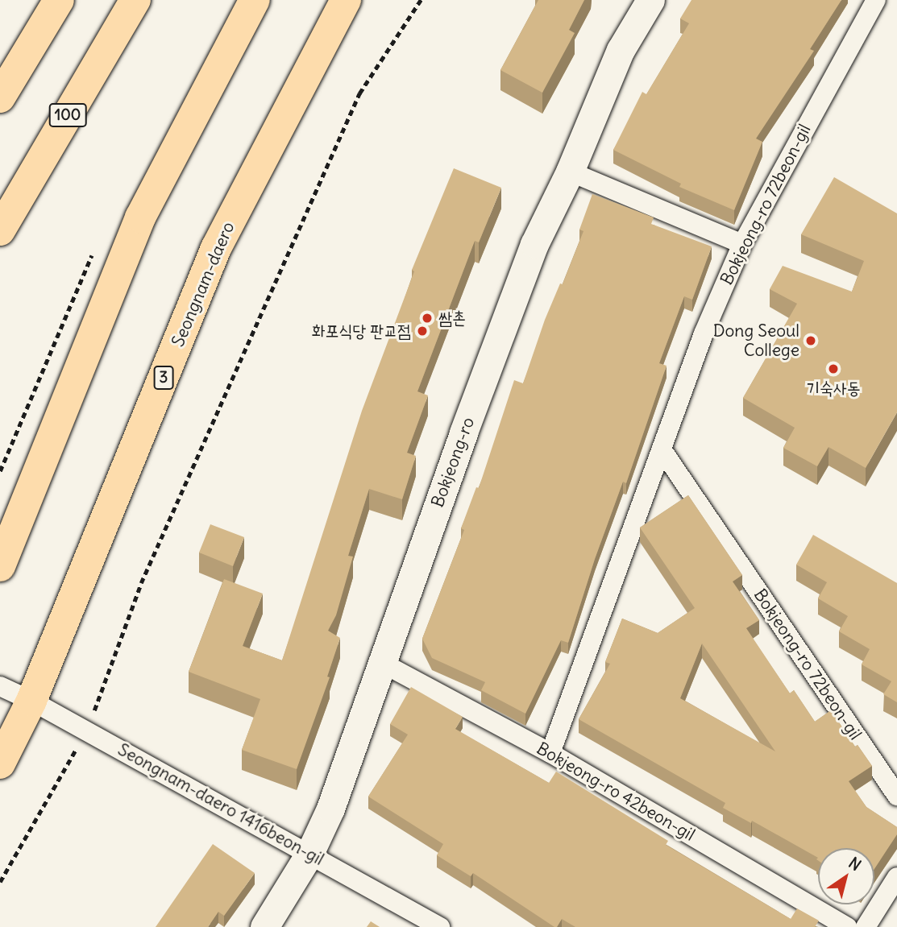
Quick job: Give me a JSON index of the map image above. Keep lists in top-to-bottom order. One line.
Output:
{"streets":{"main road":["100","Seongnam-daero","3"],"street":["Bokjeong-ro 72beon-gil","Bokjeong-ro","Bokjeong-ro 42beon-gil","Seongnam-daero 1416beon-gil"]},"crossings":[["Bokjeong-ro 72beon-gil","Bokjeong-ro 42beon-gil"],["Seongnam-daero","Seongnam-daero 1416beon-gil"],["Bokjeong-ro","Bokjeong-ro 42beon-gil"],["Bokjeong-ro","Seongnam-daero 1416beon-gil"]],"places":["쌈촌","화포식당 판교점","Dong Seoul College","기숙사동"],"north":"top right"}
